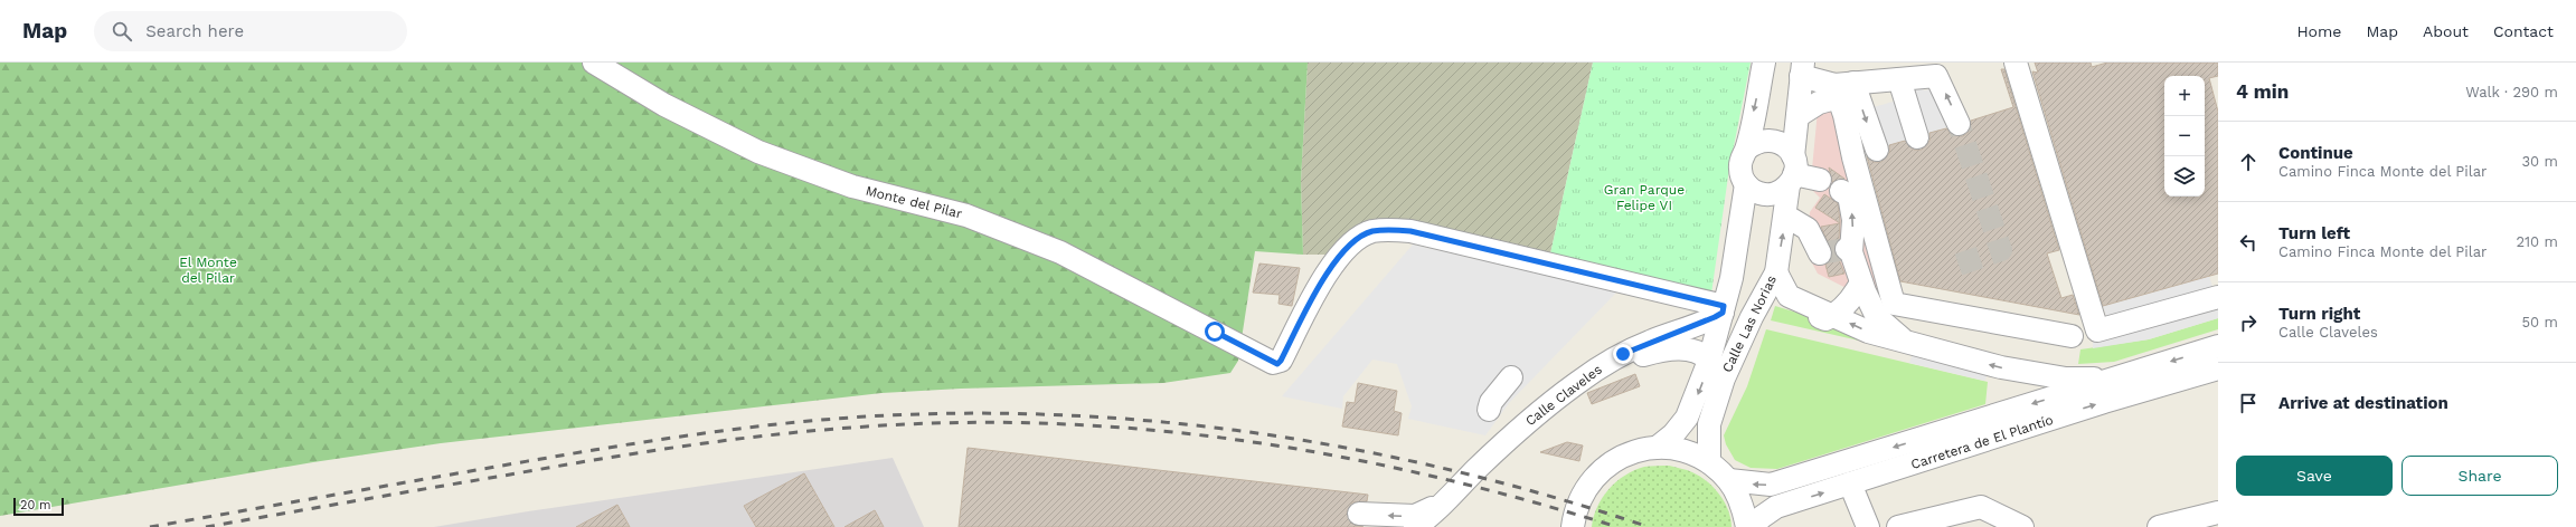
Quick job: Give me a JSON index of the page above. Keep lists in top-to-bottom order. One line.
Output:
{"streets":{"street":["Monte del Pilar","Calle Las Norias","Calle Claveles","Carretera de El Plantío"]},"crossings":[["Monte del Pilar","Calle Las Norias"],["Monte del Pilar","Calle Claveles"],["Calle Las Norias","Calle Claveles"],["Calle Las Norias","Carretera de El Plantío"]],"parks":["Gran Parque Felipe VI","El Monte del Pilar"],"scale_bar":"20 m","page":{"header":"Map","search":"Search here","nav":["Home","Map","About","Contact"],"heading":["4 min","Walk · 290 m"],"map_buttons":["+","−"],"list":[["Continue","Camino Finca Monte del Pilar","30 m"],["Turn left","Camino Finca Monte del Pilar","210 m"],["Turn right","Calle Claveles","50 m"],"Arrive at destination"],"buttons":["Save","Share"],"scale":"20 m"}}
